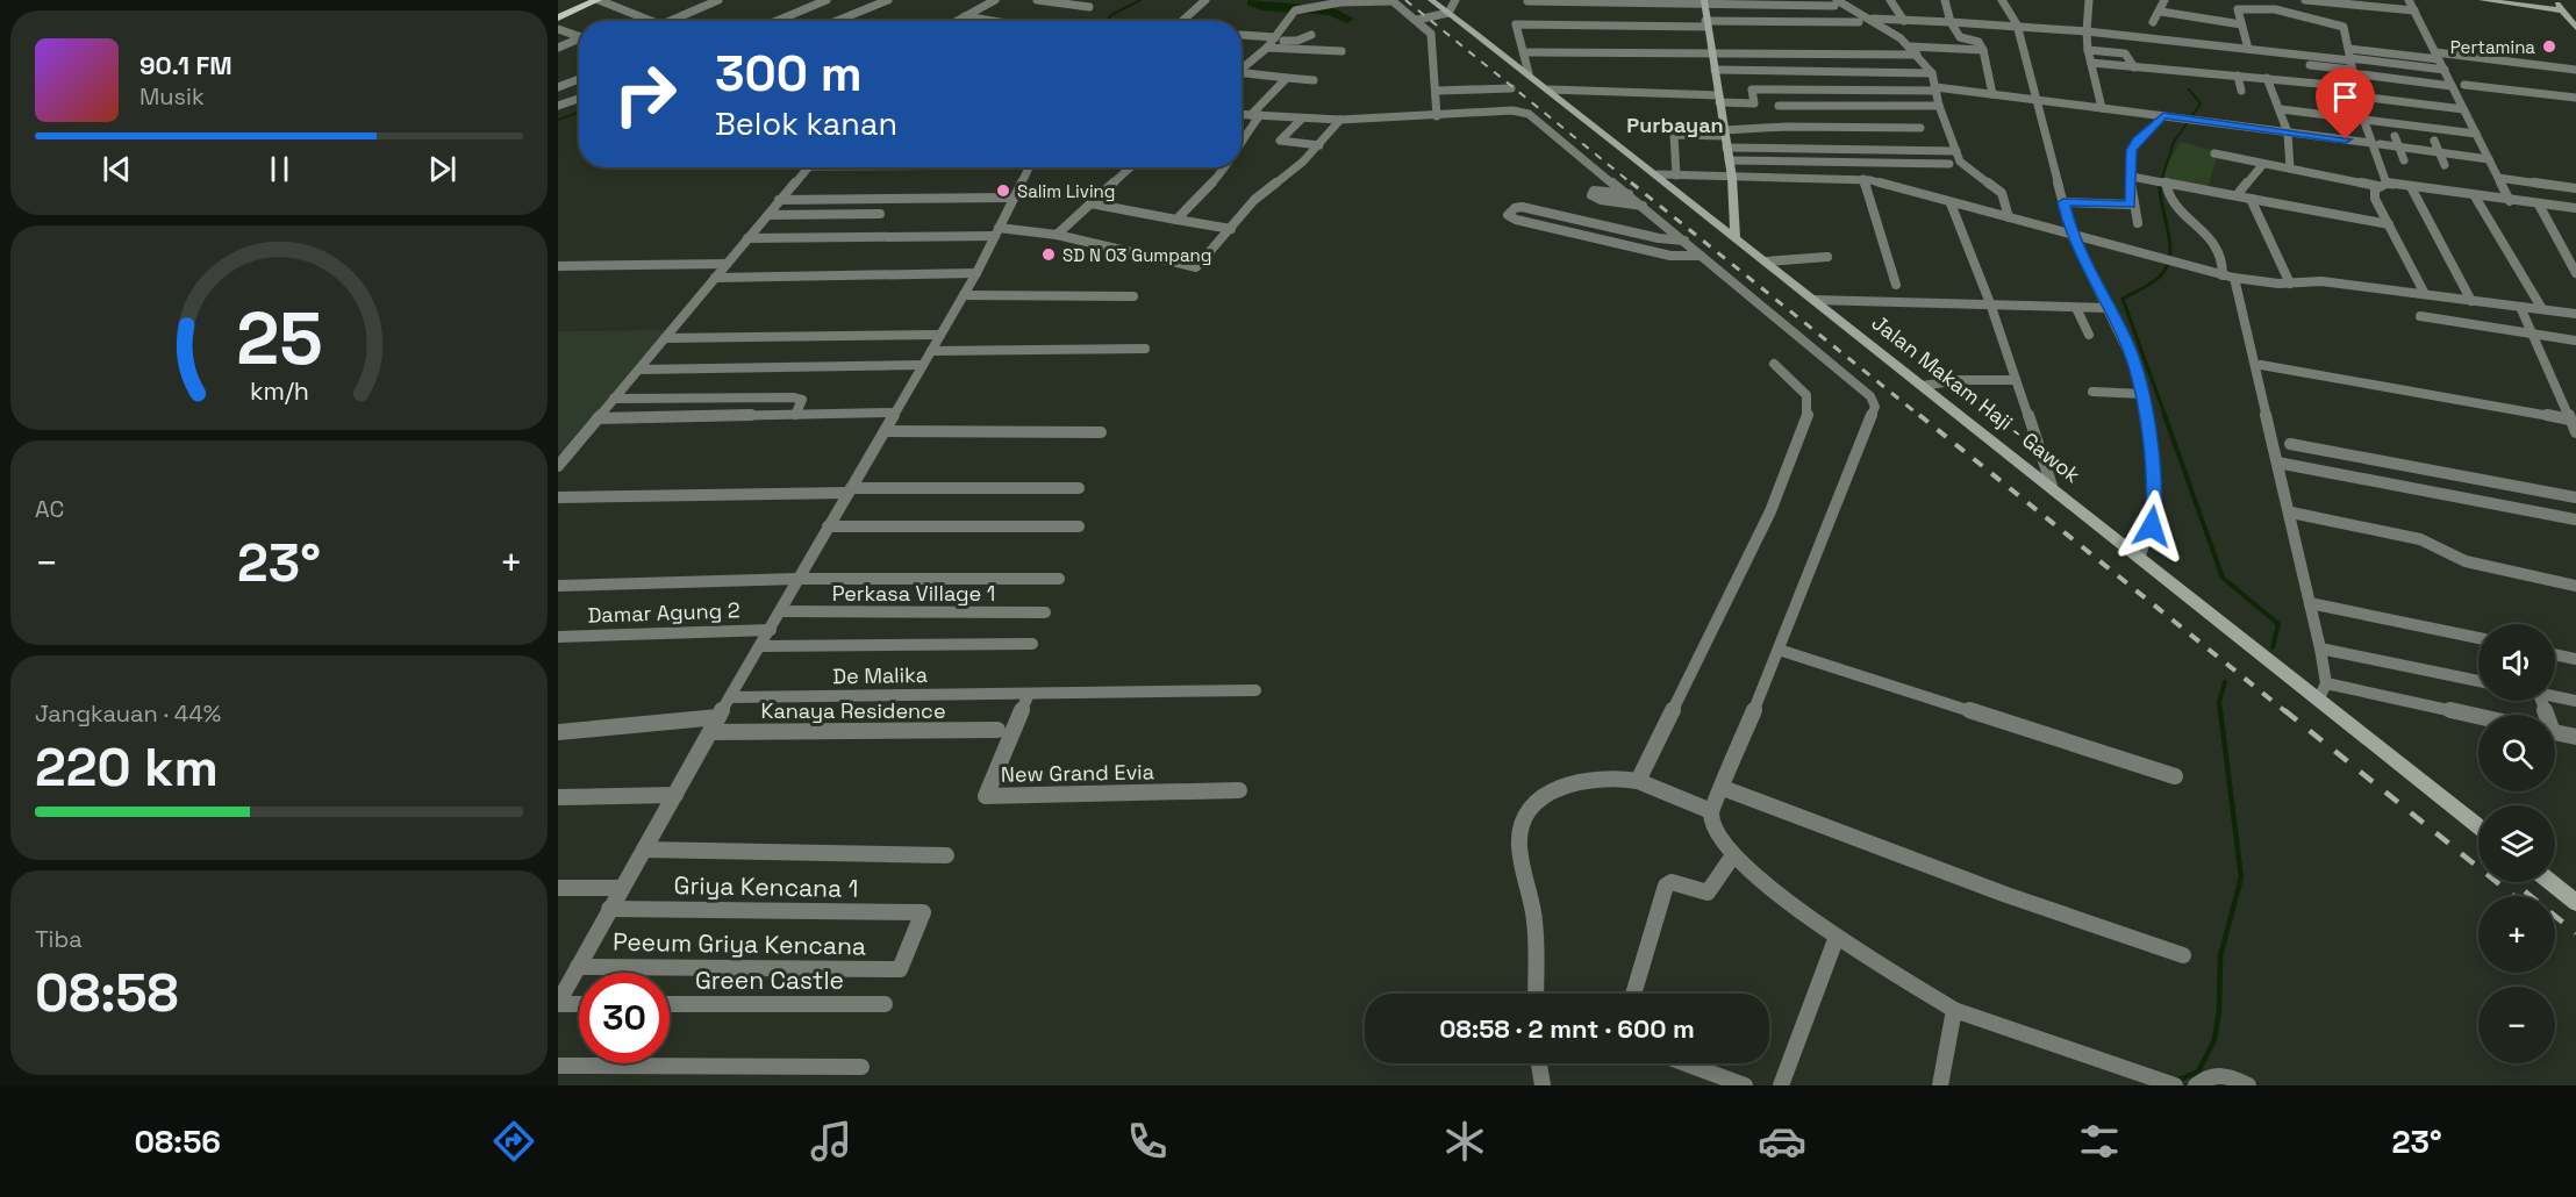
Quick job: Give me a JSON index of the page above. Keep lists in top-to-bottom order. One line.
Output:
{"streets":{"street":["Jalan Makam Haji - Gawok","Perkasa Village 1","Damar Agung 2","De Malika","Kanaya Residence","New Grand Evia","Griya Kencana 1","Peeum Griya Kencana","Green Castle"]},"crossings":[["De Malika","New Grand Evia"],["Griya Kencana 1","Peeum Griya Kencana"]],"districts":["Purbayan"],"places":["Pertamina","Salim Living","SD N 03 Gumpang"],"page":{"turn":["300 m","Belok kanan"],"song":["90.1 FM","Musik"],"tile":["AC",["Jangkauan · 44%","220 km"],["Tiba","08:58"]],"heat":["−","23°","+"],"map_buttons":["+","−"],"limit":"30","trip":"08:58 · 2 mnt · 600 m","tabs":["08:56","23°"],"gauge":["25","km/h"]}}
